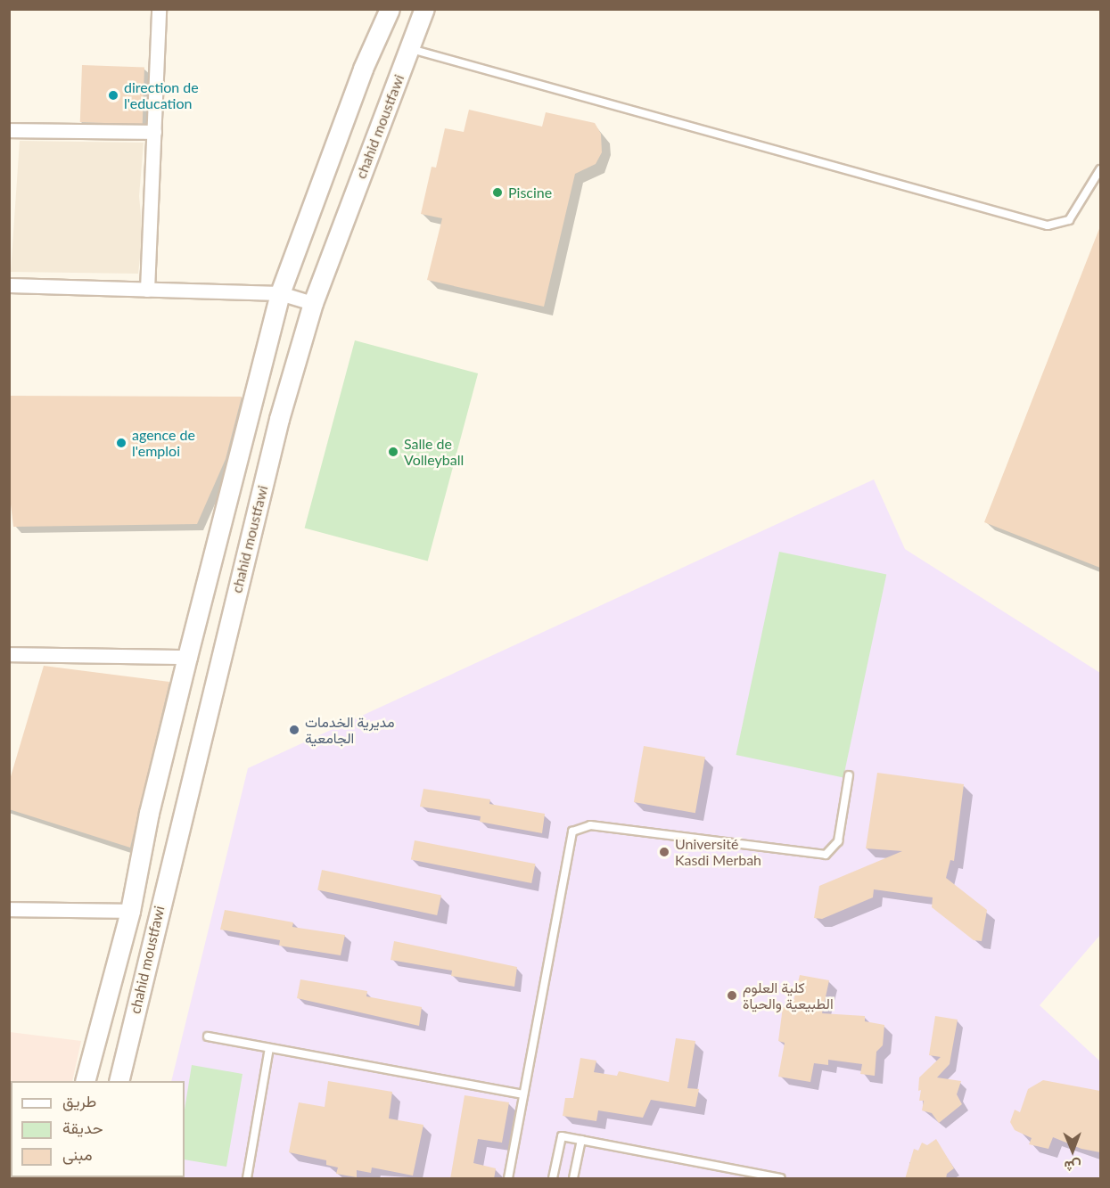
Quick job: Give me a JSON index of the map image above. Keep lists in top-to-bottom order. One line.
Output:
{"streets":{"main road":["chahid moustfawi"]},"places":["direction de l'education","Piscine","agence de l'emploi","Salle de Volleyball","مديرية الخدمات الجامعية","Université Kasdi Merbah","كلية العلوم الطبيعية والحياة"],"legend":["طريق","حديقة","مبنى"],"north":"bottom"}
